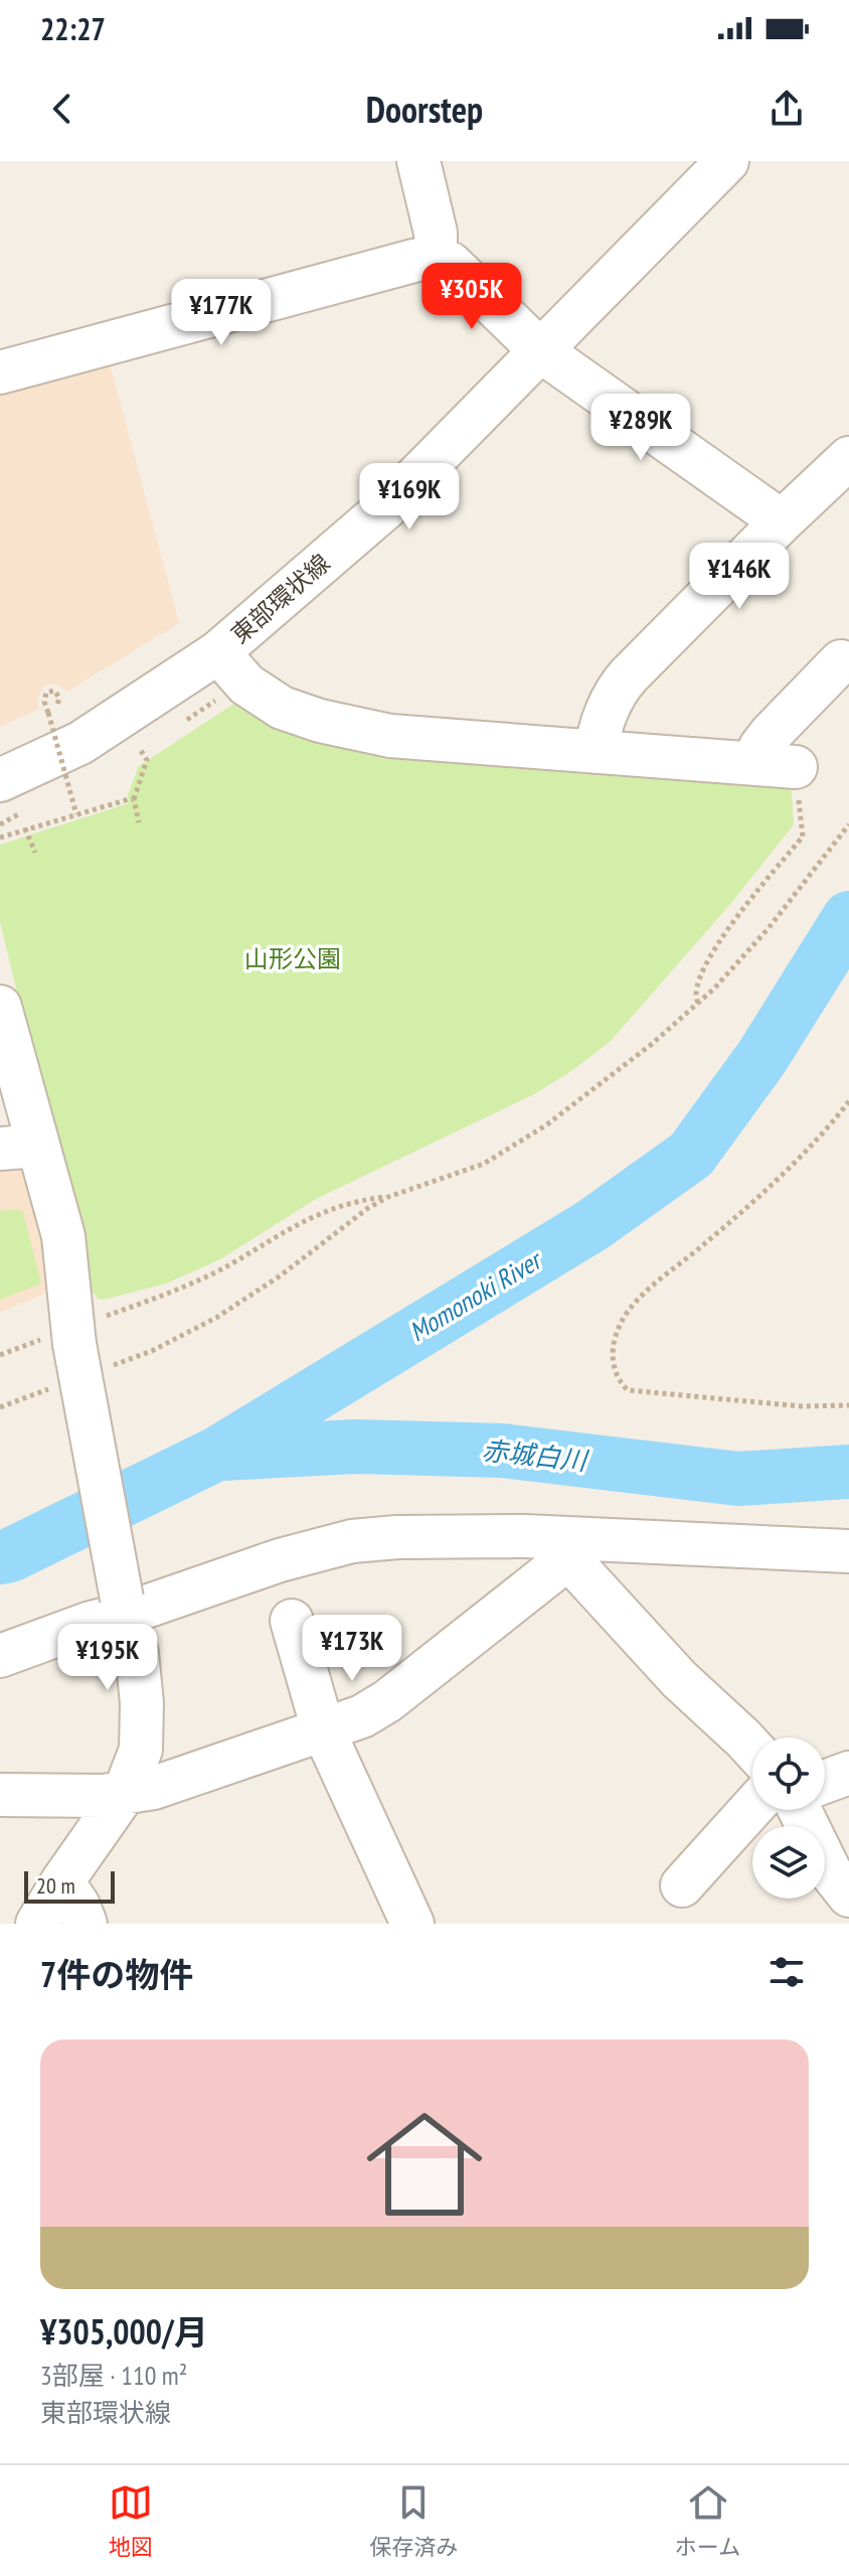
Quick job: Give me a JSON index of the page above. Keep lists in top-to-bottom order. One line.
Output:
{"streets":{"street":["東部環状線"]},"water":["Momonoki River","赤城白川"],"parks":["山形公園"],"scale_bar":"20 m","page":{"status":"22:27","header":"Doorstep","price":["¥305K","¥177K","¥289K","¥169K","¥146K","¥173K","¥195K"],"scale":"20 m","heading":"7件の物件","list":[{"name":"¥305,000/月","note":"3部屋 · 110 m² · 東部環状線"}],"tabs":["地図","保存済み","ホーム"]}}
